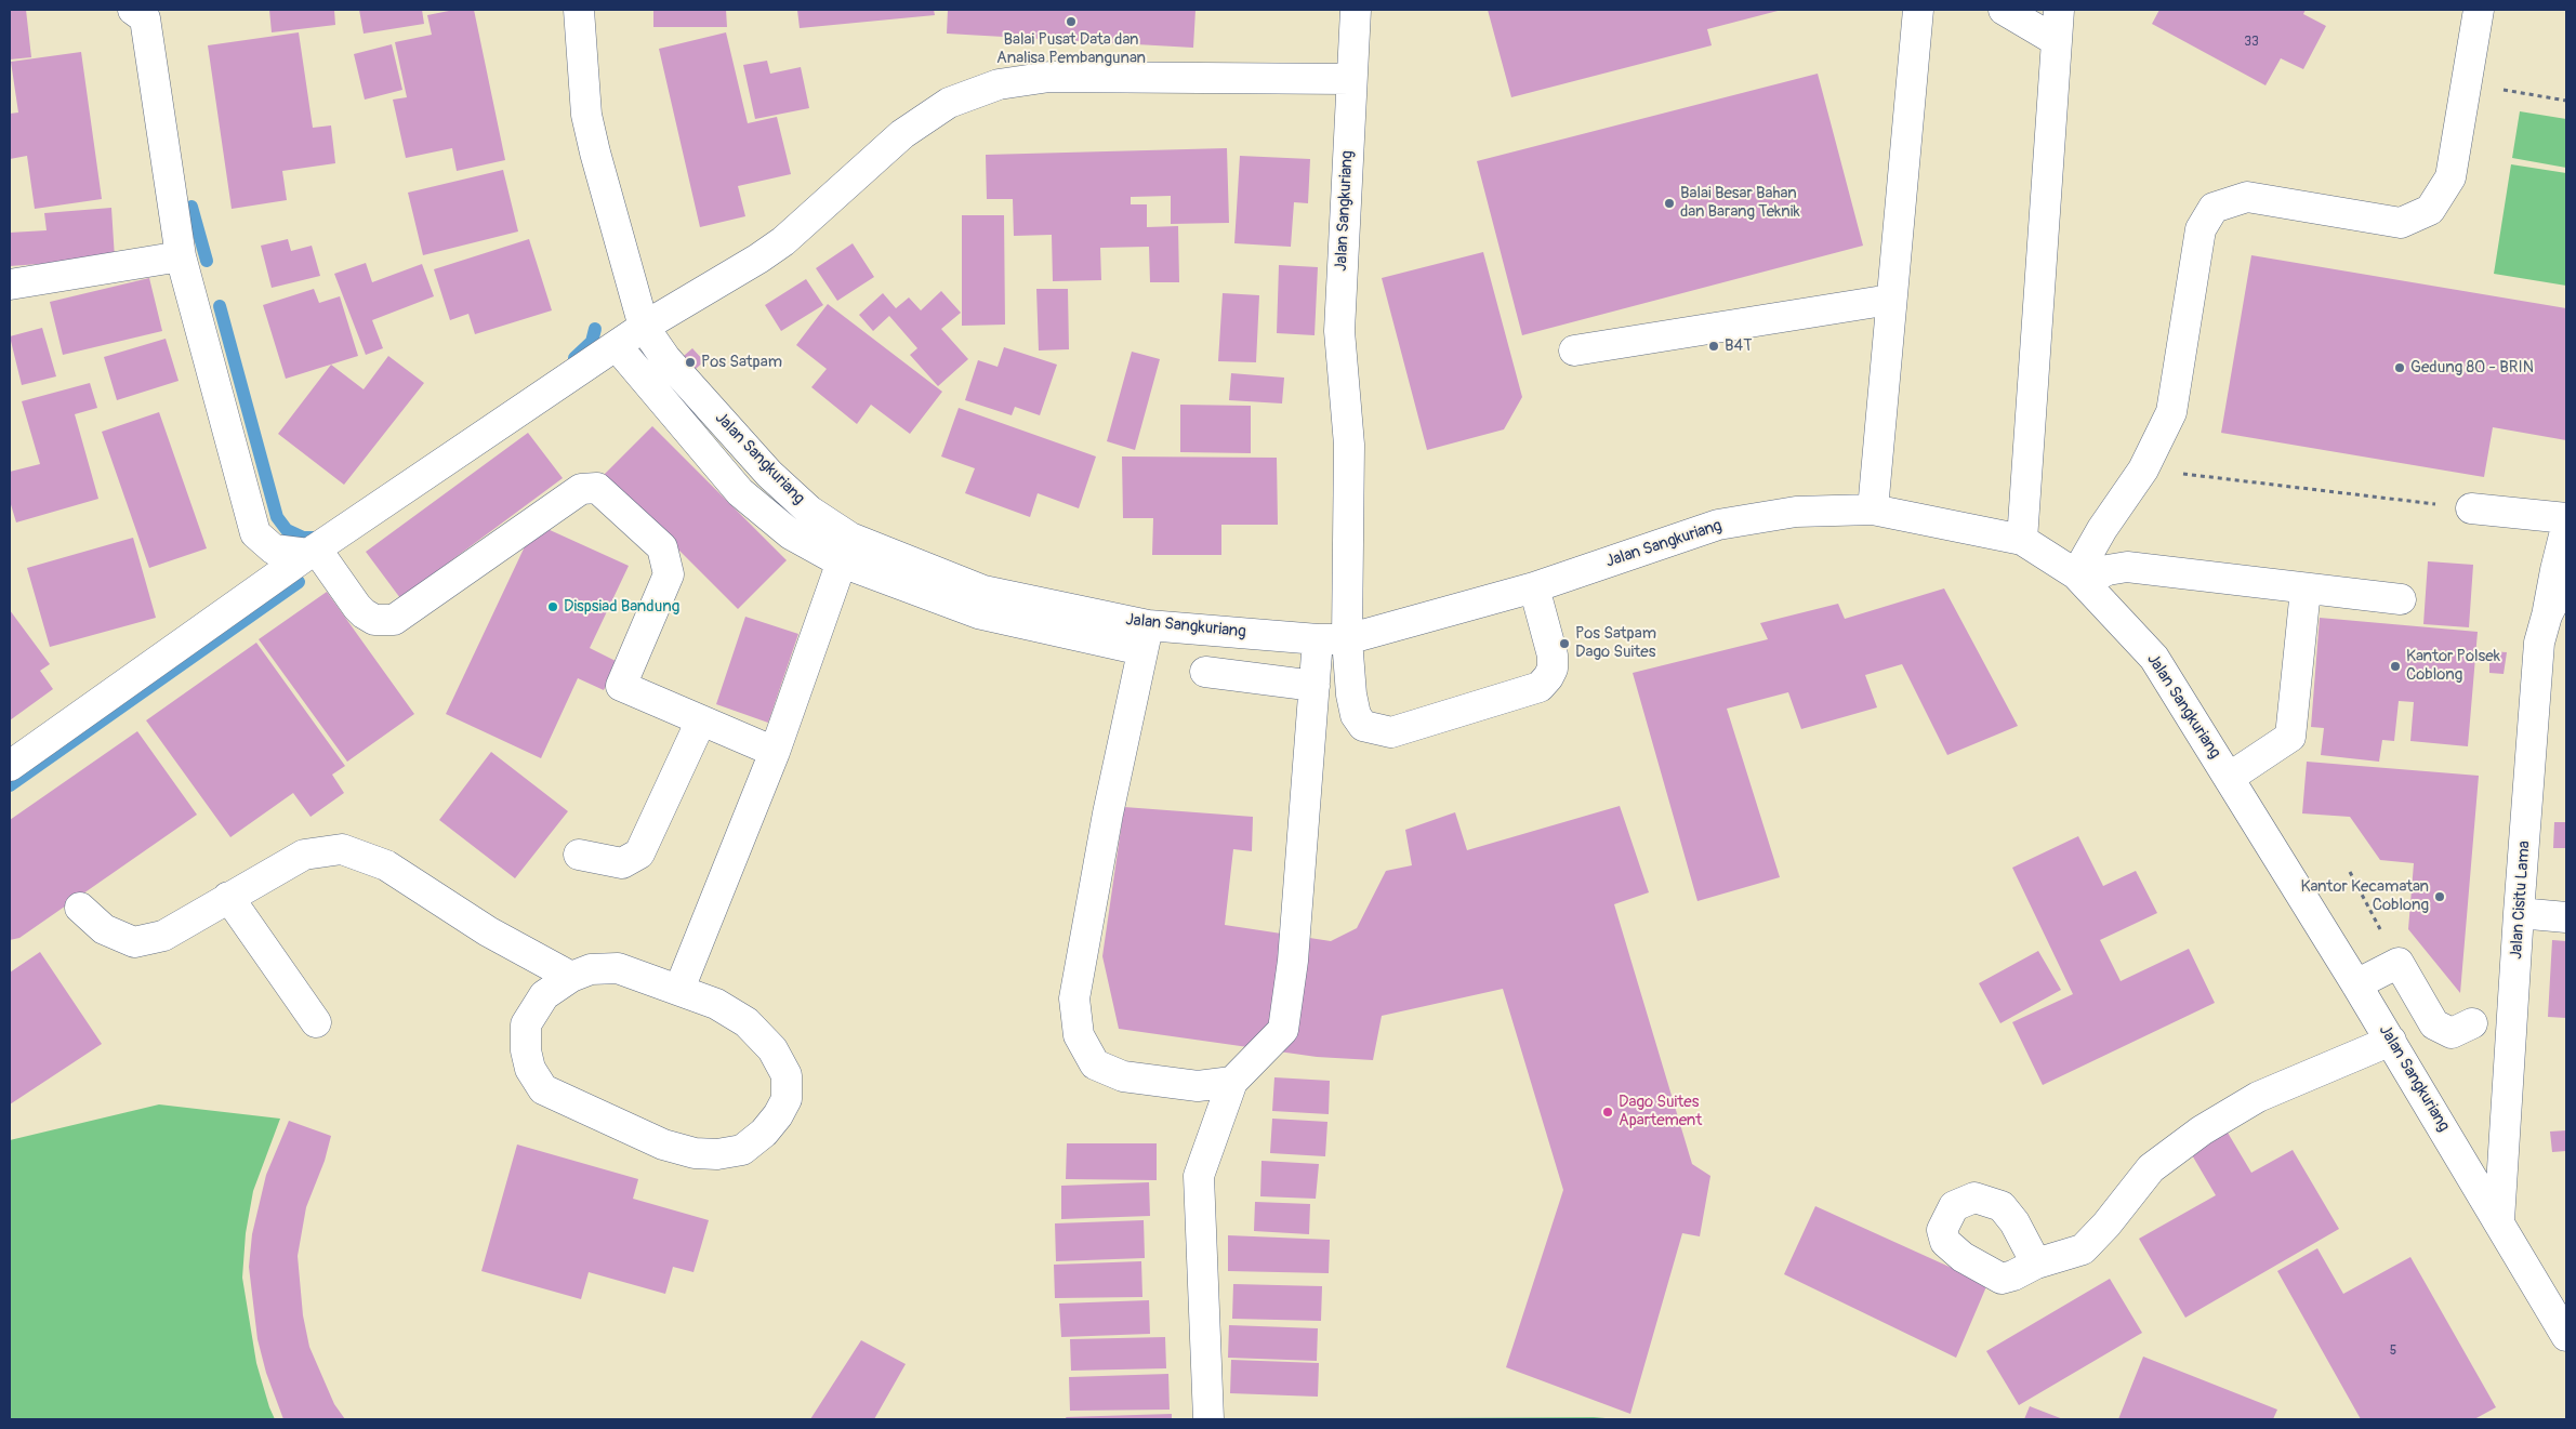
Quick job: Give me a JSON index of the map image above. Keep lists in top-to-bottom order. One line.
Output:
{"streets":{"street":["Jalan Sangkuriang","Jalan Cisitu Lama"]},"crossings":[["Jalan Sangkuriang","Jalan Cisitu Lama"]],"places":["Balai Pusat Data dan Analisa Pembangunan","Balai Besar Bahan dan Barang Teknik","B4T","Pos Satpam","Gedung 80 - BRIN","Dispsiad Bandung","Pos Satpam Dago Suites","Kantor Polsek Coblong","Kantor Kecamatan Coblong","Dago Suites Apartement"],"house_numbers":["33","5"]}
